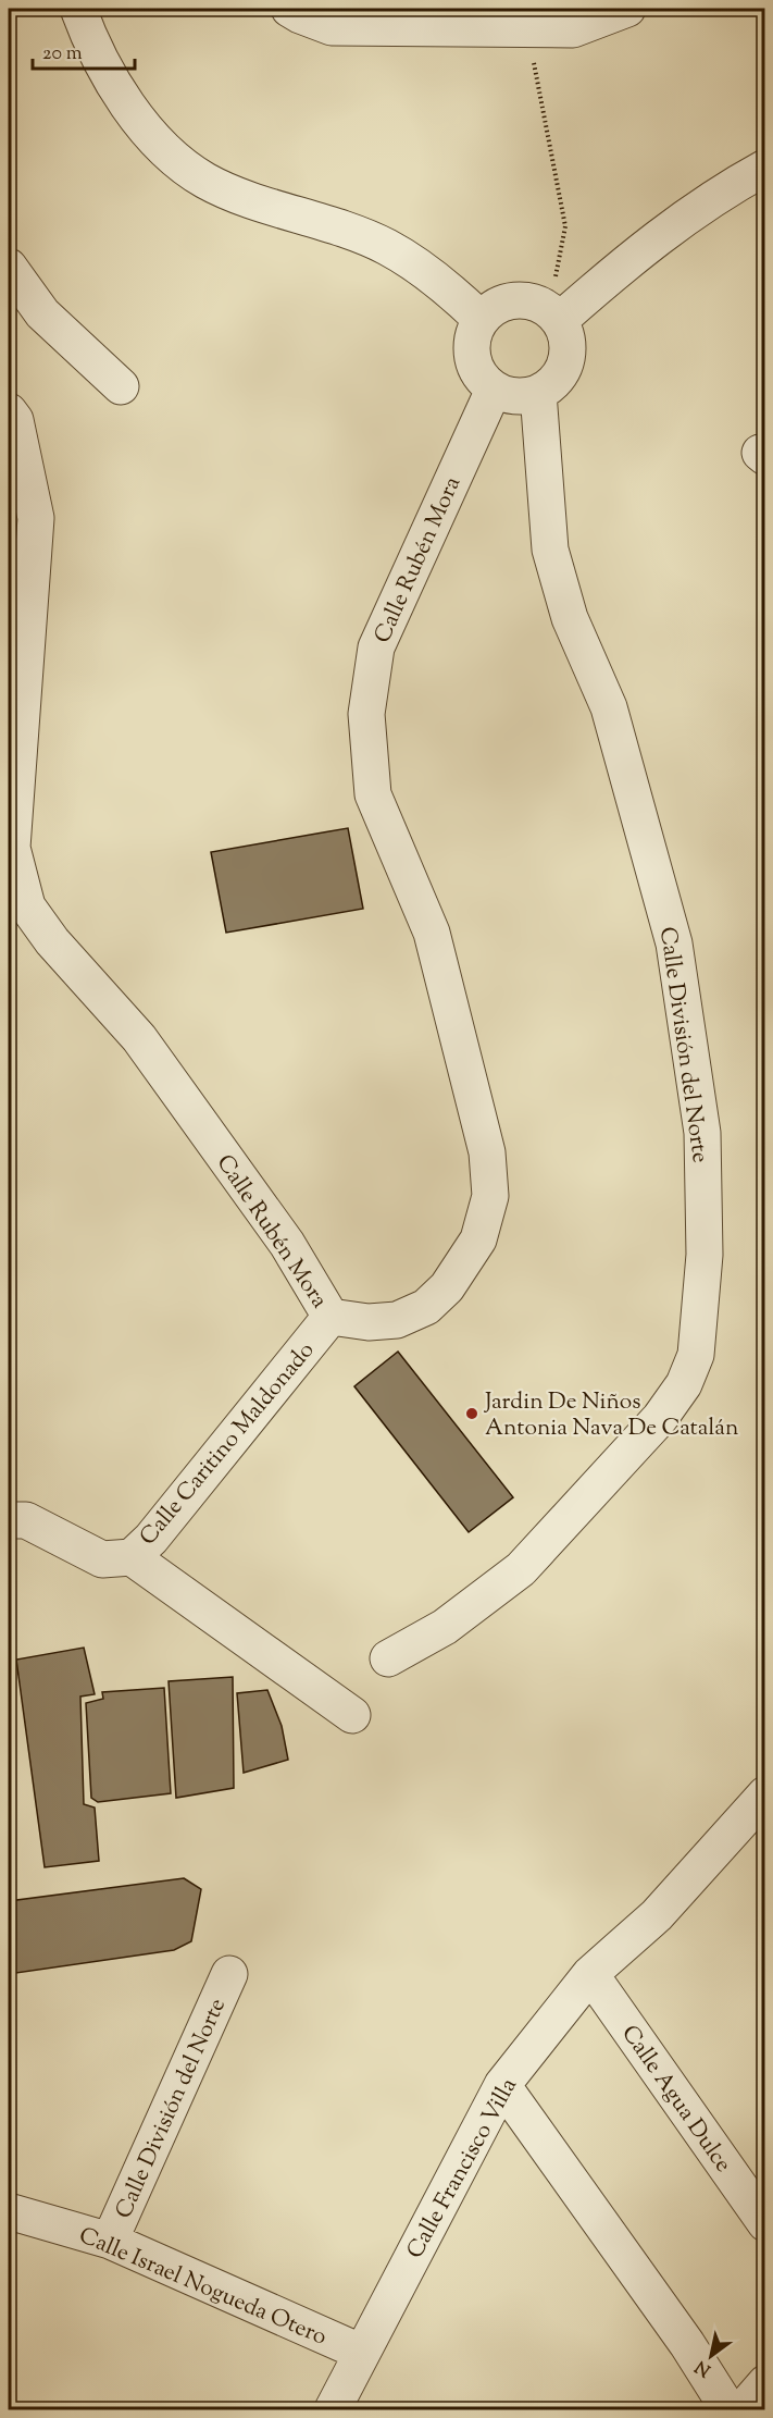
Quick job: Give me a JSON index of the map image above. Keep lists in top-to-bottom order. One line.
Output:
{"streets":{"street":["Calle Rubén Mora","Calle División del Norte","Calle Caritino Maldonado","Calle Agua Dulce","Calle Francisco Villa","Calle Israel Nogueda Otero"]},"crossings":[["Calle Rubén Mora","Calle División del Norte"],["Calle Rubén Mora","Calle Caritino Maldonado"],["Calle División del Norte","Calle Israel Nogueda Otero"],["Calle Agua Dulce","Calle Francisco Villa"],["Calle Francisco Villa","Calle Israel Nogueda Otero"]],"places":["Jardin De Niños Antonia Nava De Catalán"],"scale_bar":"20 m","north":"bottom left"}
